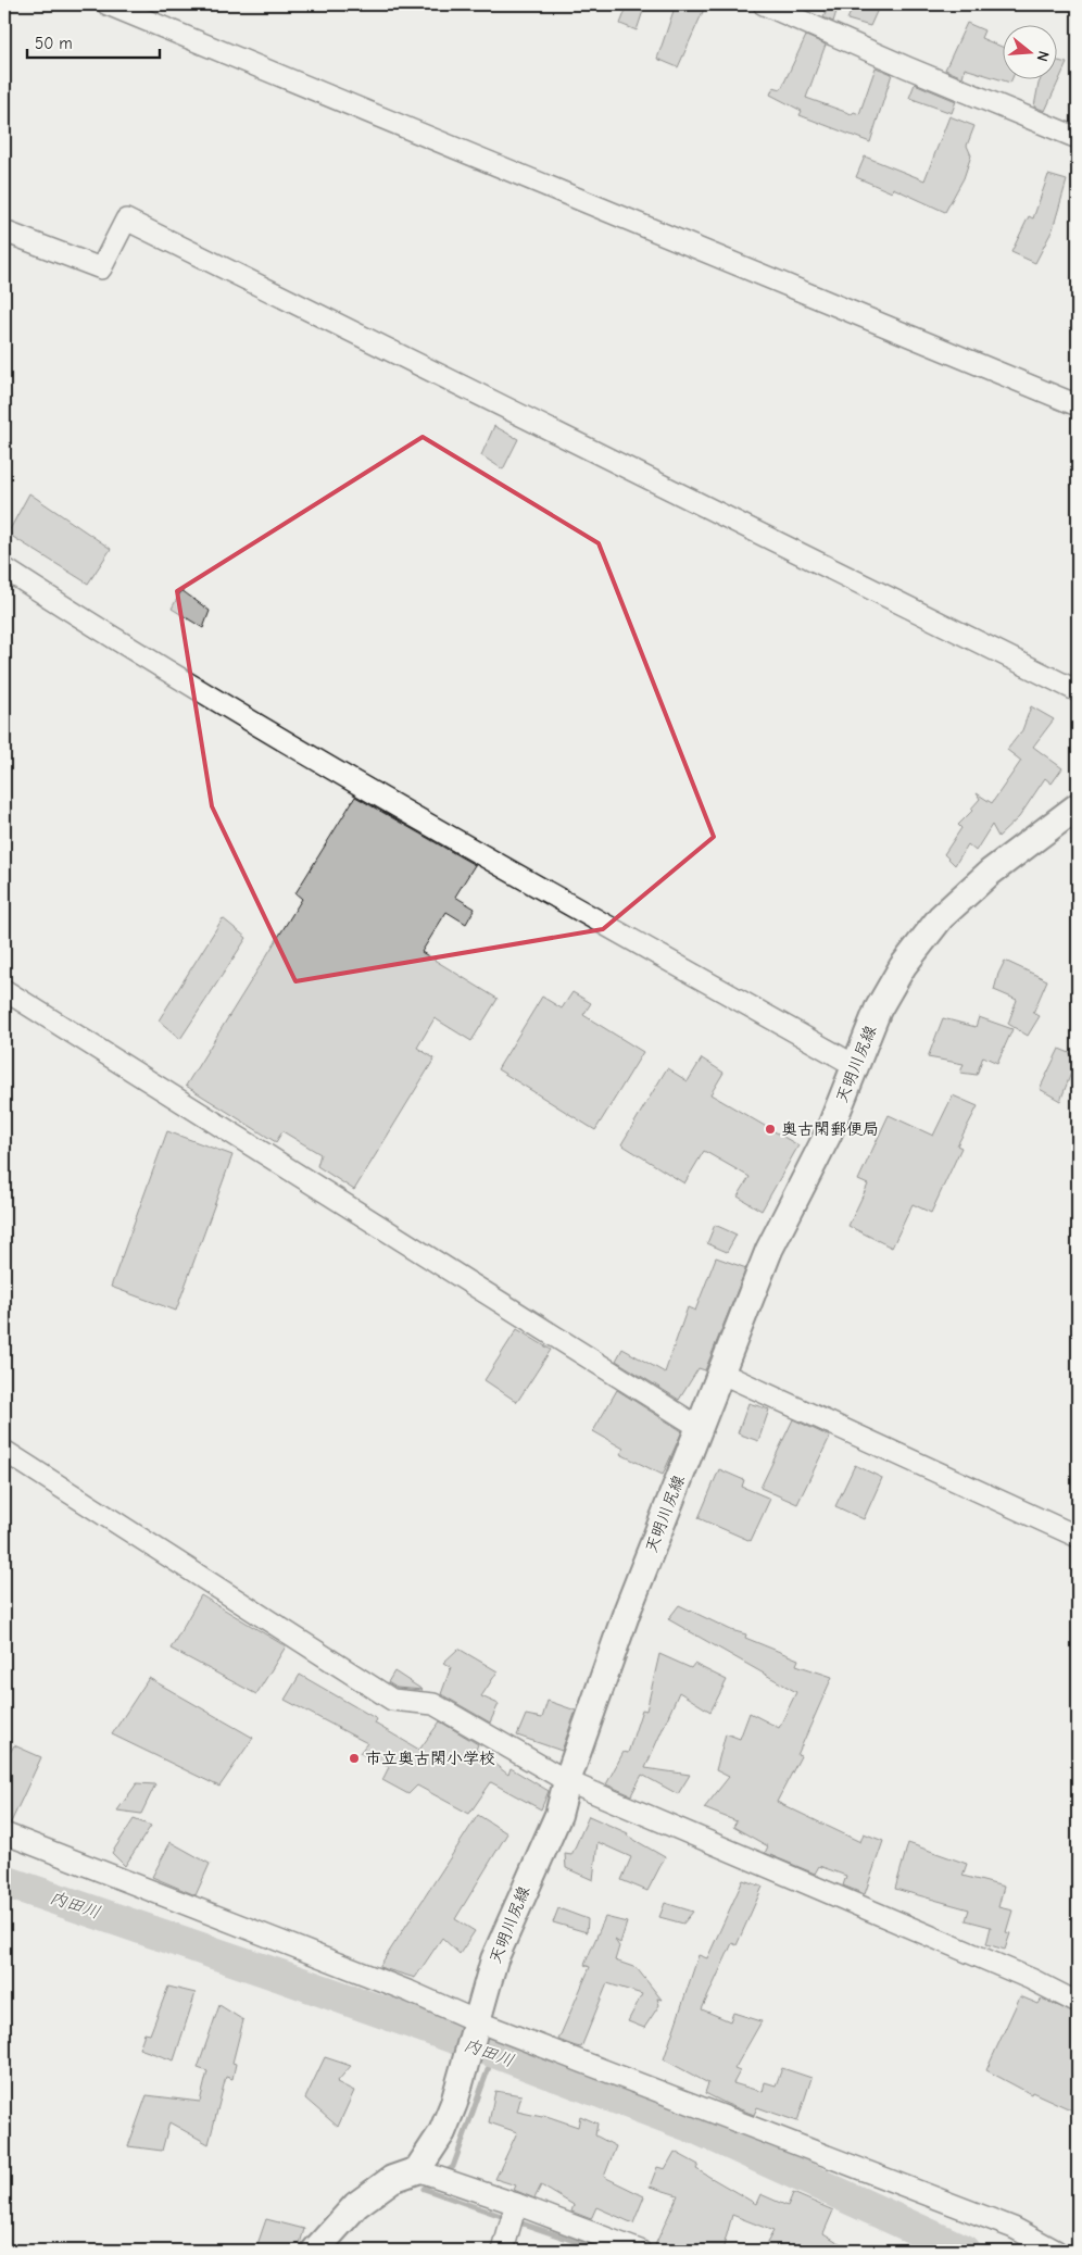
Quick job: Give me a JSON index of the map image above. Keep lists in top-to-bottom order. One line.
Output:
{"streets":{"main road":["天明川尻線"]},"water":["内田川"],"places":["奥古閑郵便局","市立奥古閑小学校"],"scale_bar":"50 m","north":"right"}
